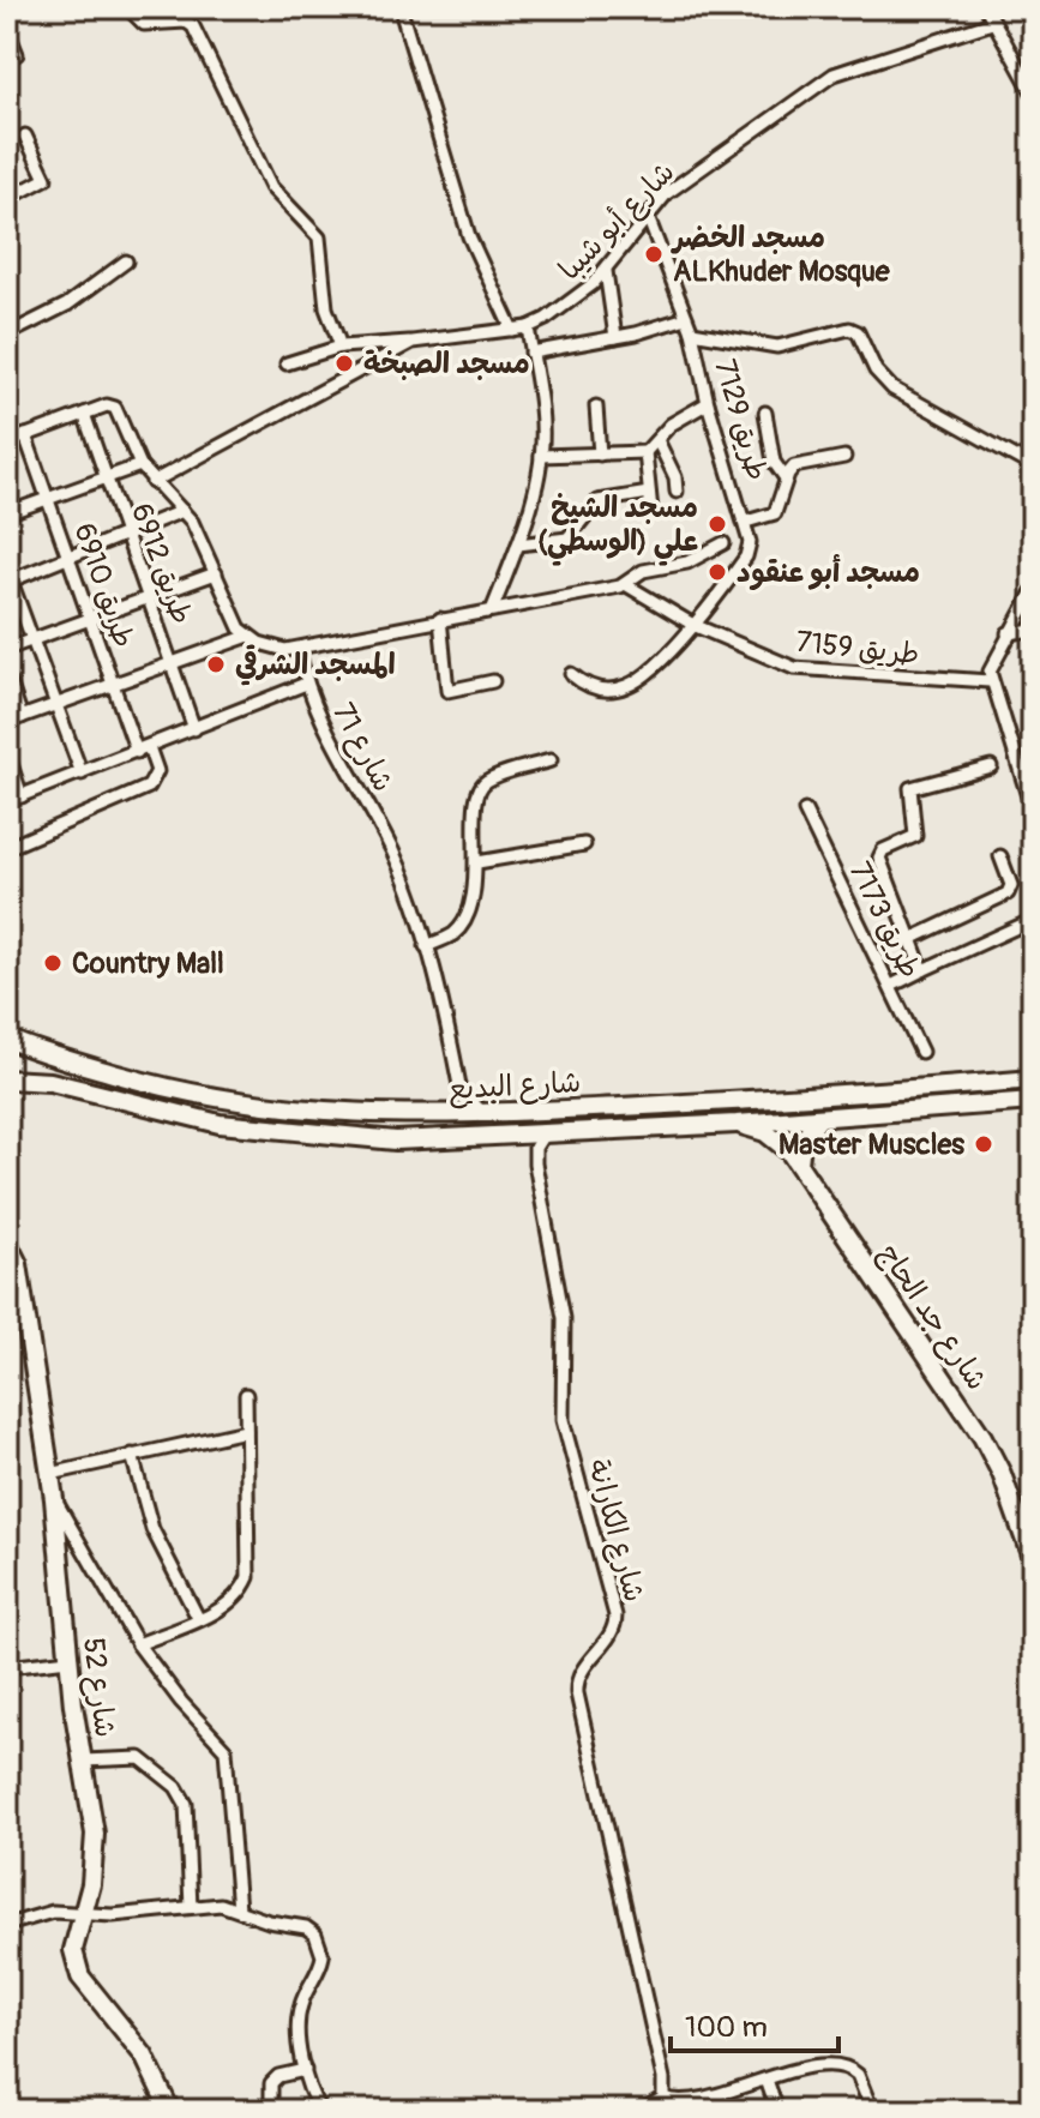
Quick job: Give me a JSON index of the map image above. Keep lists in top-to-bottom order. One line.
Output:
{"streets":{"main road":["شارع البديع","شارع جد الحاج","شارع 52"],"street":["شارع أبو شيبا","طريق 7129","طريق 6912","طريق 6910","طريق 7159","شارع 71","طريق 7173","شارع الكارانة"]},"crossings":[["شارع أبو شيبا","طريق 7129"],["طريق 7129","طريق 7159"],["شارع البديع","شارع جد الحاج"],["شارع البديع","شارع الكارانة"]],"places":["مسجد الخضر ALKhuder Mosque","مسجد الصبخة","مسجد الشيخ علي (الوسطي)","مسجد أبو عنقود","المسجد الشرقي","Country Mall","Master Muscles"],"scale_bar":"100 m"}
